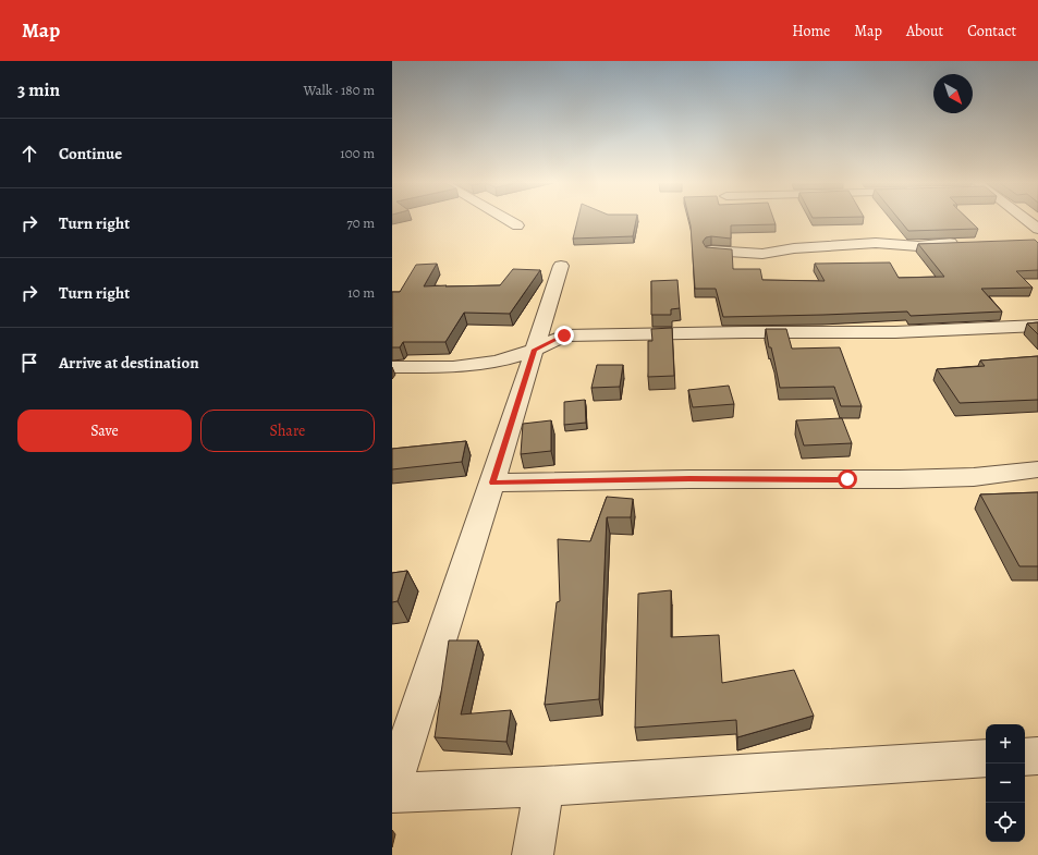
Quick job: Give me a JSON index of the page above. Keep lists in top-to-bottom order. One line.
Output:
{"north":"bottom right","page":{"header":"Map","nav":["Home","Map","About","Contact"],"heading":["3 min","Walk · 180 m"],"list":[["Continue","100 m"],["Turn right","70 m"],["Turn right","10 m"],"Arrive at destination"],"buttons":["Save","Share"],"map_buttons":["+","−"]}}
